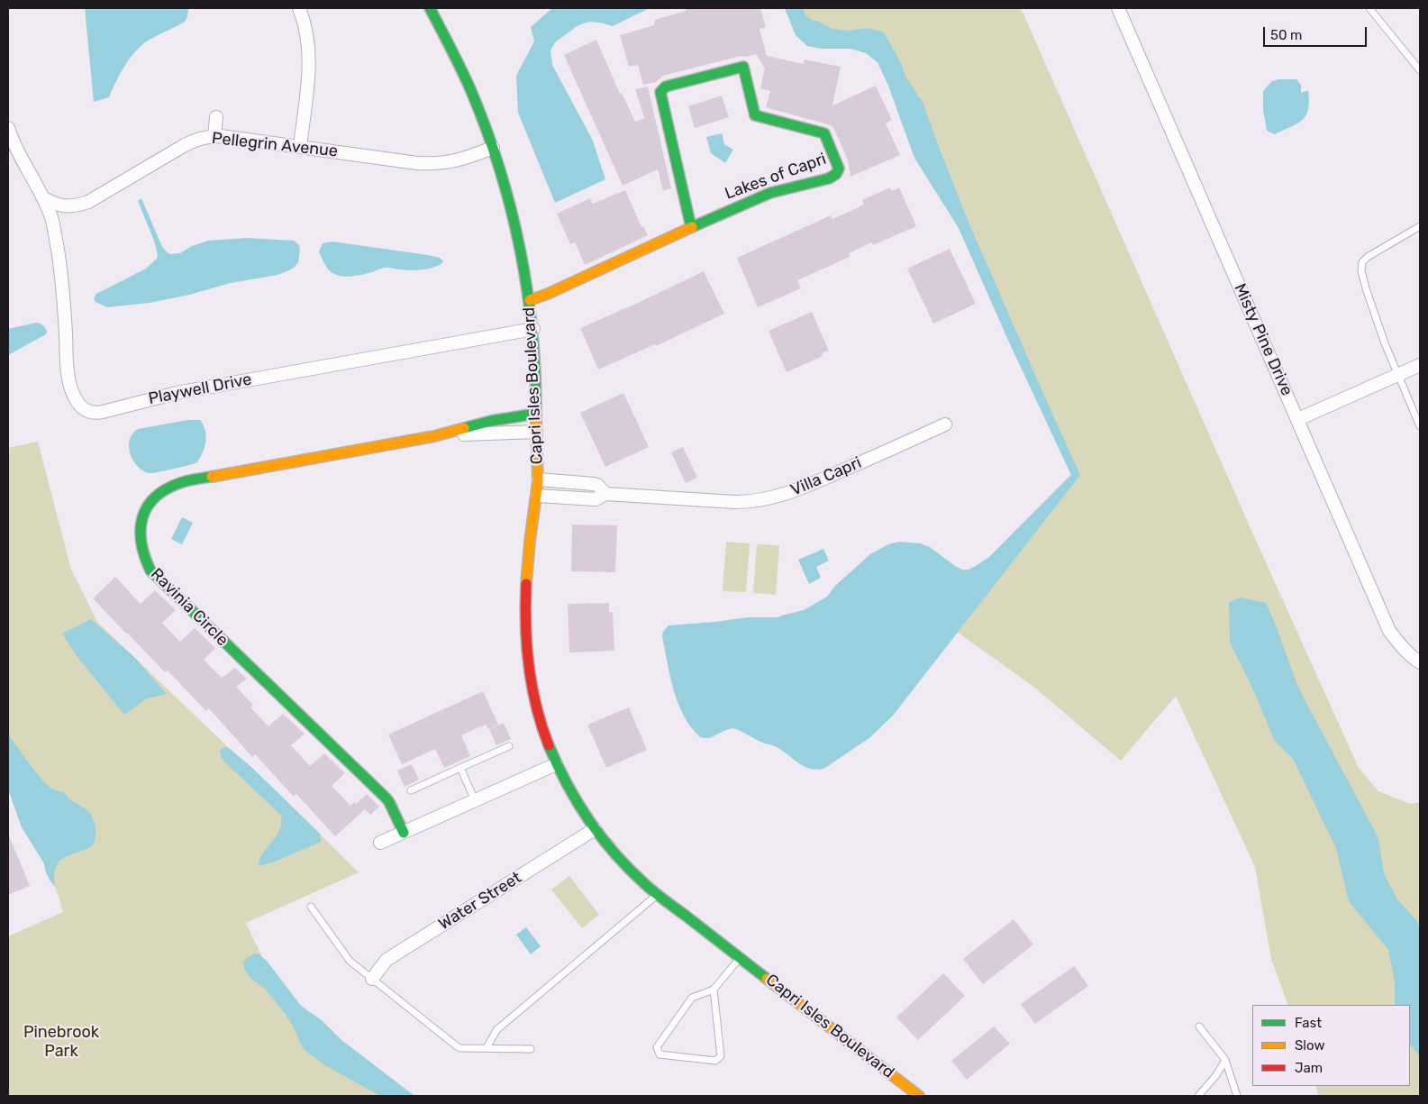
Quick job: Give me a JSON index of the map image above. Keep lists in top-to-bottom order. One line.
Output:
{"streets":{"street":["Pellegrin Avenue","Lakes of Capri","Misty Pine Drive","Capri Isles Boulevard","Playwell Drive","Villa Capri","Ravinia Circle","Water Street"]},"crossings":[["Pellegrin Avenue","Capri Isles Boulevard"],["Pellegrin Avenue","Playwell Drive"],["Lakes of Capri","Capri Isles Boulevard"],["Capri Isles Boulevard","Playwell Drive"],["Capri Isles Boulevard","Villa Capri"],["Capri Isles Boulevard","Ravinia Circle"],["Capri Isles Boulevard","Water Street"]],"parks":["Pinebrook Park"],"legend":["Fast","Slow","Jam"],"scale_bar":"50 m"}
